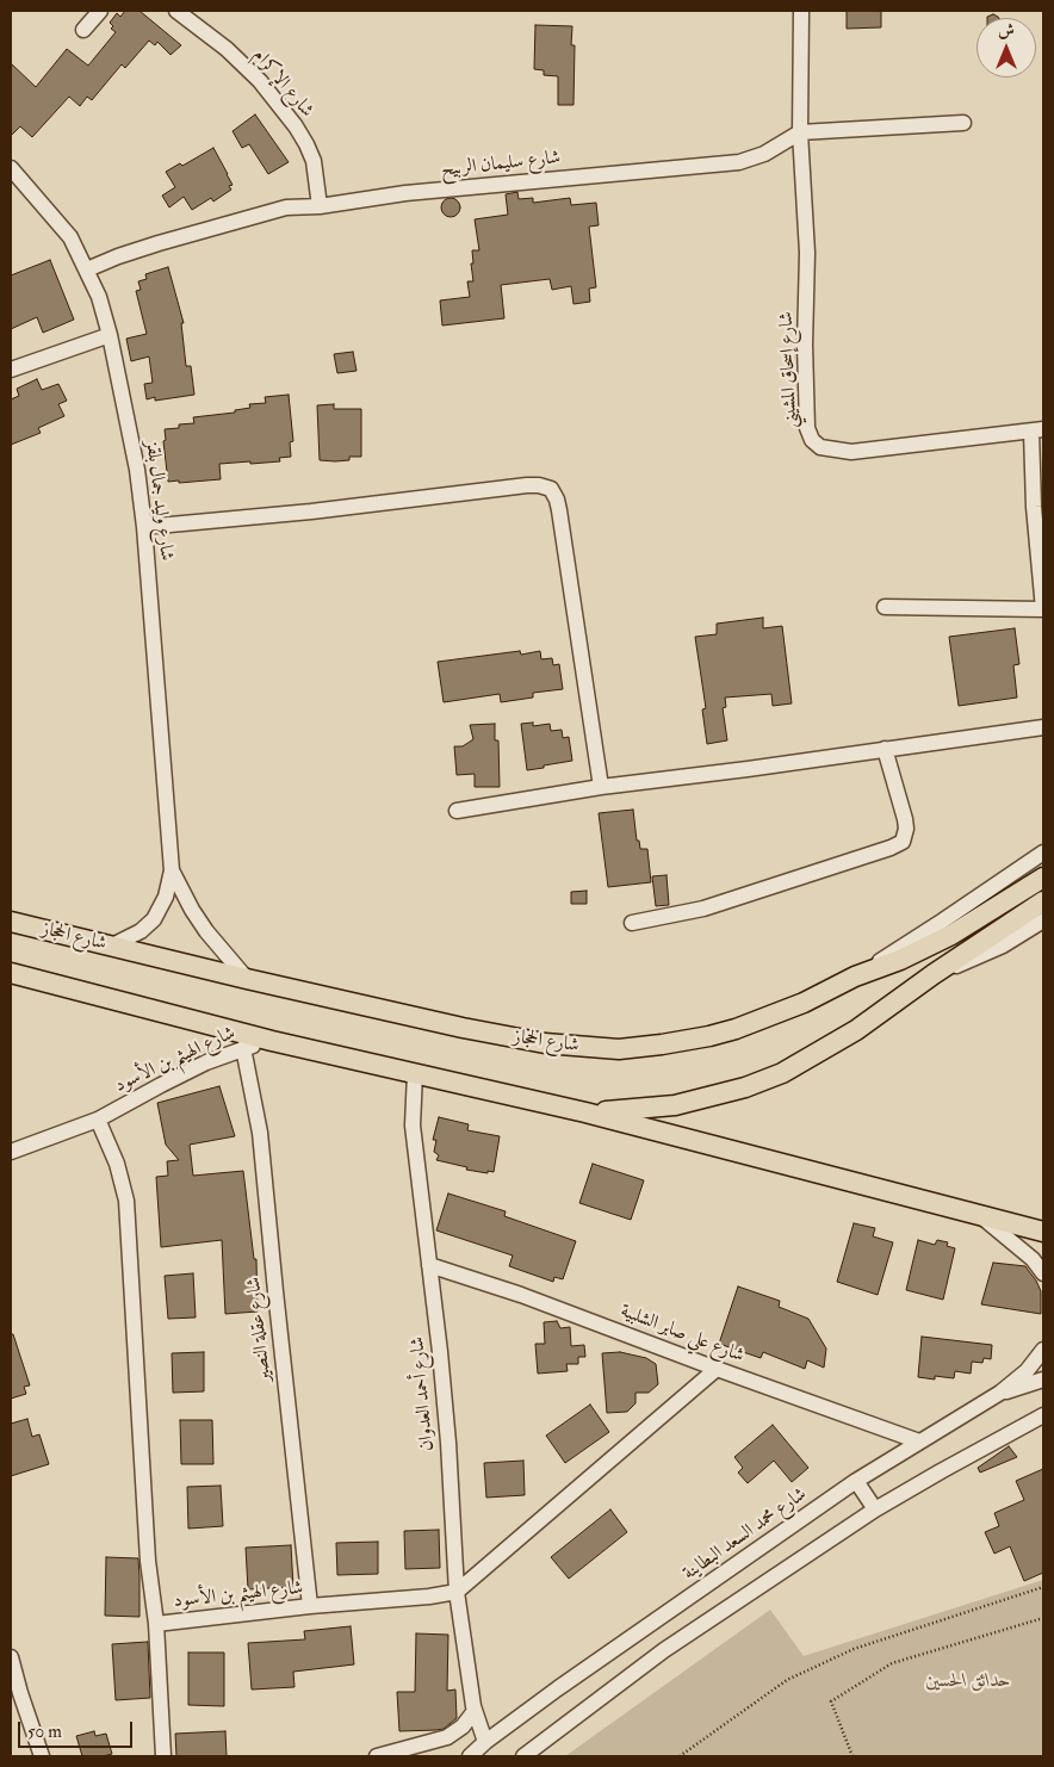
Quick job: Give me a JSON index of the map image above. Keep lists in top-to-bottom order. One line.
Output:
{"streets":{"main road":["شارع الحجاز"],"street":["شارع الإكرام","شارع سليمان الربيح","شارع إسحاق المشيني","شارع وليد جمال بلقز","شارع الهيثم بن الأسود","شارع عقلة النصير","شارع علي صابر الشلبية","شارع أحمد العدوان","شارع محمد السعد البطاينة"]},"crossings":[["شارع الإكرام","شارع سليمان الربيح"],["شارع سليمان الربيح","شارع إسحاق المشيني"],["شارع سليمان الربيح","شارع وليد جمال بلقز"],["شارع وليد جمال بلقز","شارع الحجاز"],["شارع الهيثم بن الأسود","شارع عقلة النصير"],["شارع الهيثم بن الأسود","شارع أحمد العدوان"],["شارع علي صابر الشلبية","شارع أحمد العدوان"],["شارع علي صابر الشلبية","شارع محمد السعد البطاينة"],["شارع أحمد العدوان","شارع محمد السعد البطاينة"]],"parks":["حدائق الحسين"],"scale_bar":"50 m","north":"top"}
